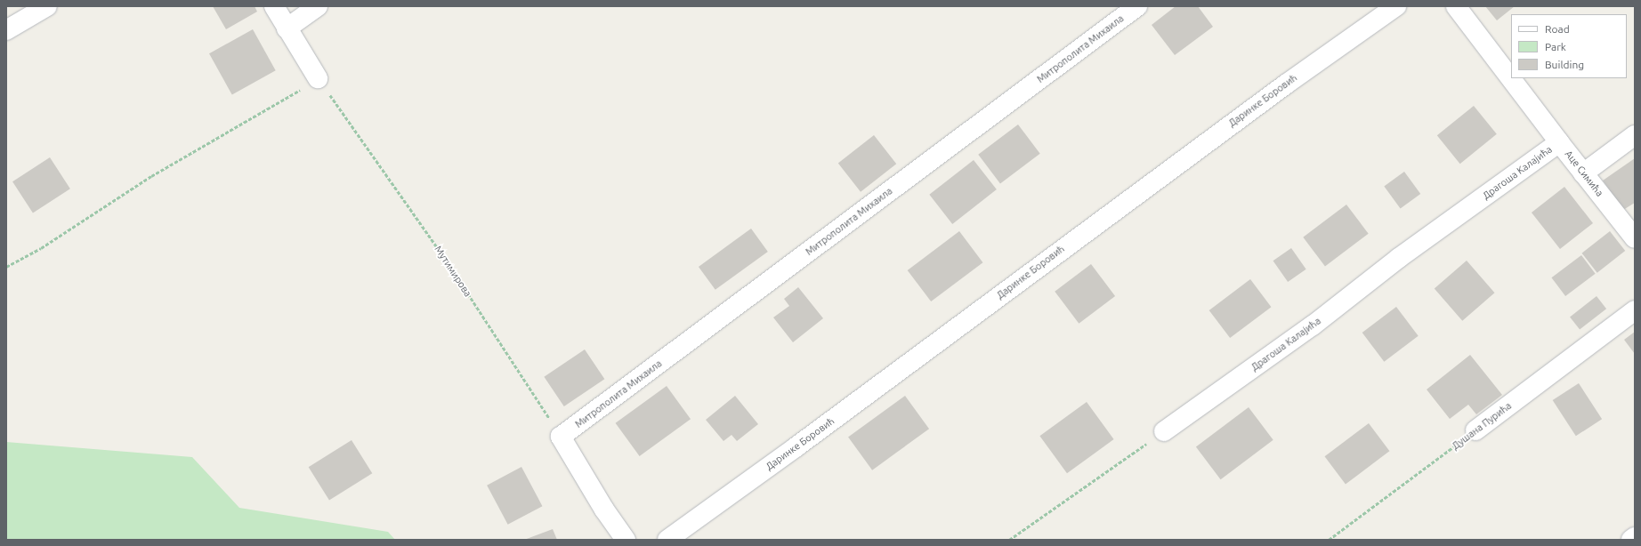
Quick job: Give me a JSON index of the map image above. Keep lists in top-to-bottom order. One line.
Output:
{"streets":{"street":["Митрополита Михаила","Даринке Боровић","Драгоша Калајића","Аце Симића","Душана Пурића"],"path":["Мутимирова"]},"crossings":[["Митрополита Михаила","Мутимирова"],["Драгоша Калајића","Аце Симића"]],"legend":["Road","Park","Building"]}
